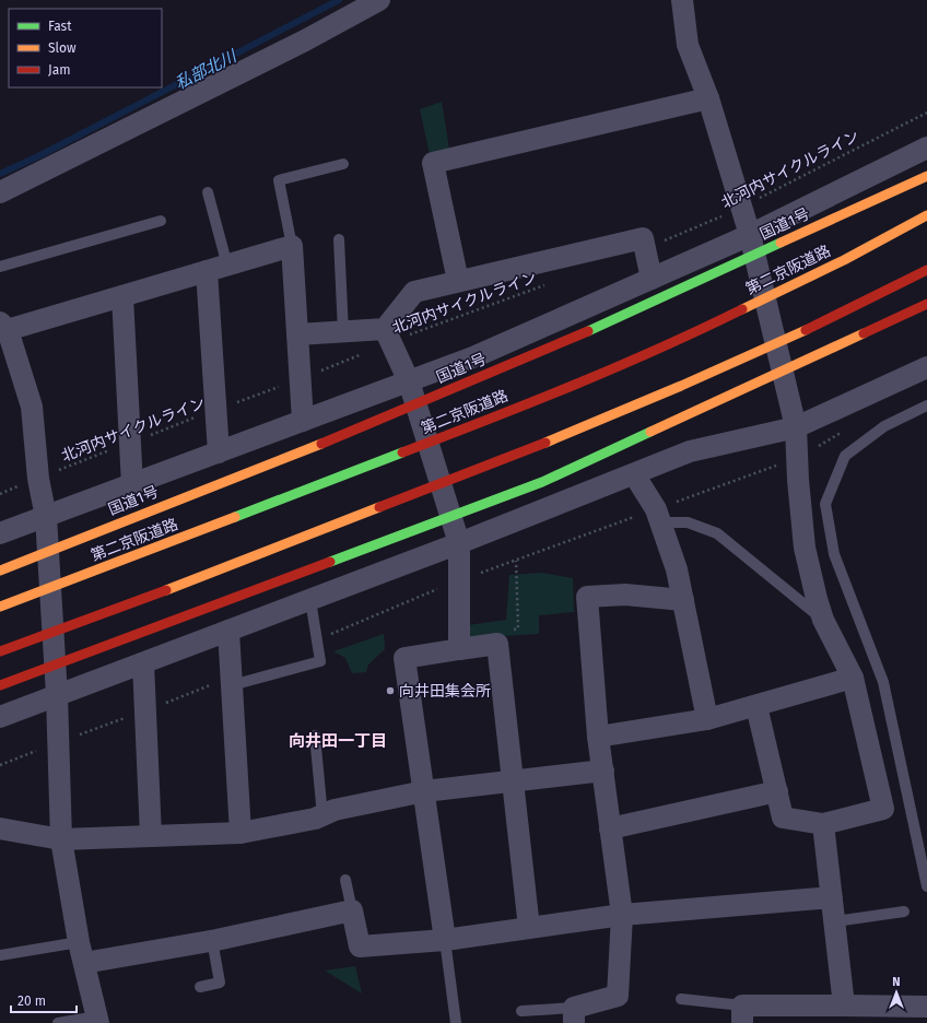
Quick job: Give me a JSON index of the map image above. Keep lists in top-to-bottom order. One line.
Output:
{"streets":{"highway":["国道1号","第二京阪道路"],"path":["北河内サイクルライン"]},"districts":["向井田一丁目"],"water":["私部北川"],"places":["向井田集会所"],"legend":["Fast","Slow","Jam"],"scale_bar":"20 m","north":"top"}
